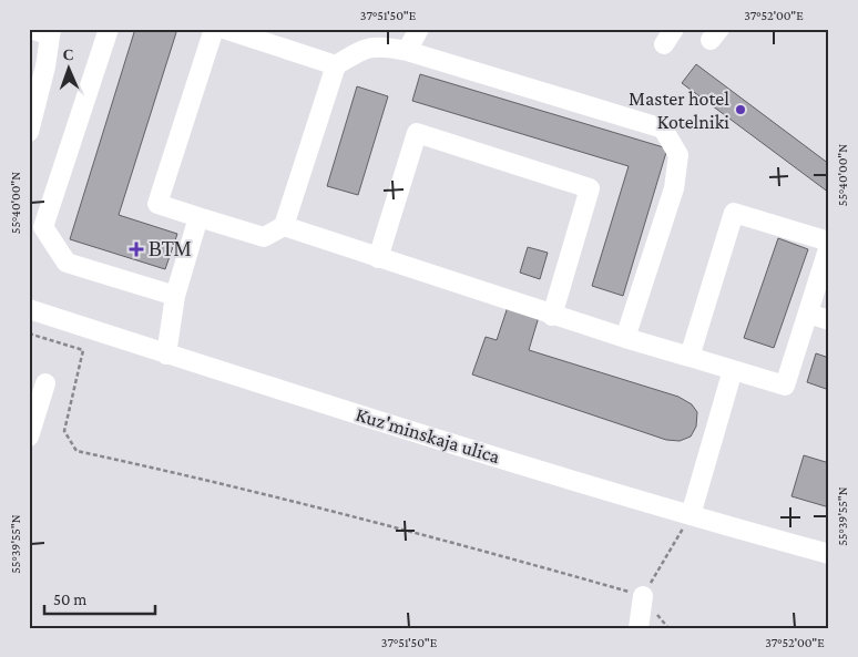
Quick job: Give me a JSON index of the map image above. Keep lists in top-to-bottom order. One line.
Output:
{"streets":{"street":["Kuz'minskaja ulica"]},"places":{"other":["Master hotel Kotelniki"],"health":["ВТМ"]},"scale_bar":"50 m","north":"top","coordinates":["37°51'50\"E","37°52'00\"E","55°40'00\"N","55°39'55\"N"]}
